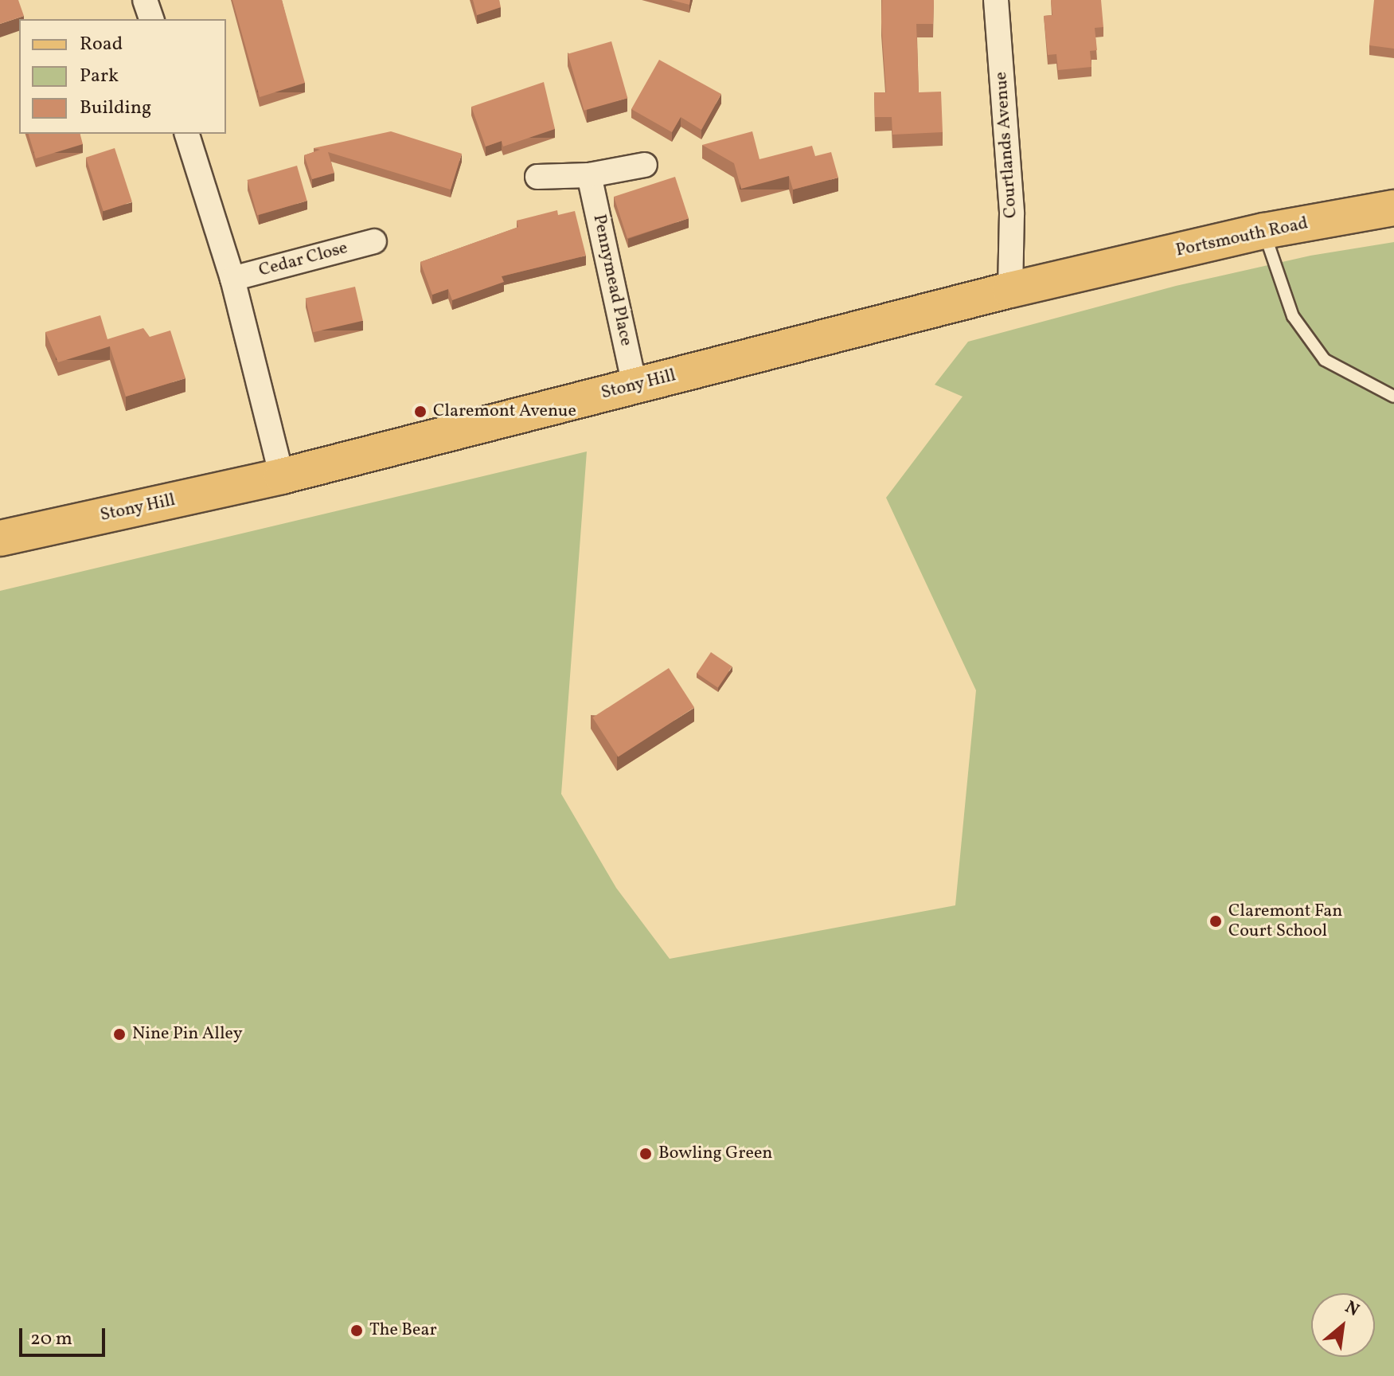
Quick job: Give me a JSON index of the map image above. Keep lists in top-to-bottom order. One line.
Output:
{"streets":{"main road":["Portsmouth Road","Stony Hill"],"street":["Courtlands Avenue","Cedar Close","Pennymead Place"]},"crossings":[["Courtlands Avenue","Stony Hill"],["Portsmouth Road","Stony Hill"],["Pennymead Place","Stony Hill"]],"places":["Claremont Avenue","Claremont Fan Court School","Nine Pin Alley","Bowling Green","The Bear"],"legend":["Road","Park","Building"],"scale_bar":"20 m","north":"top right"}
